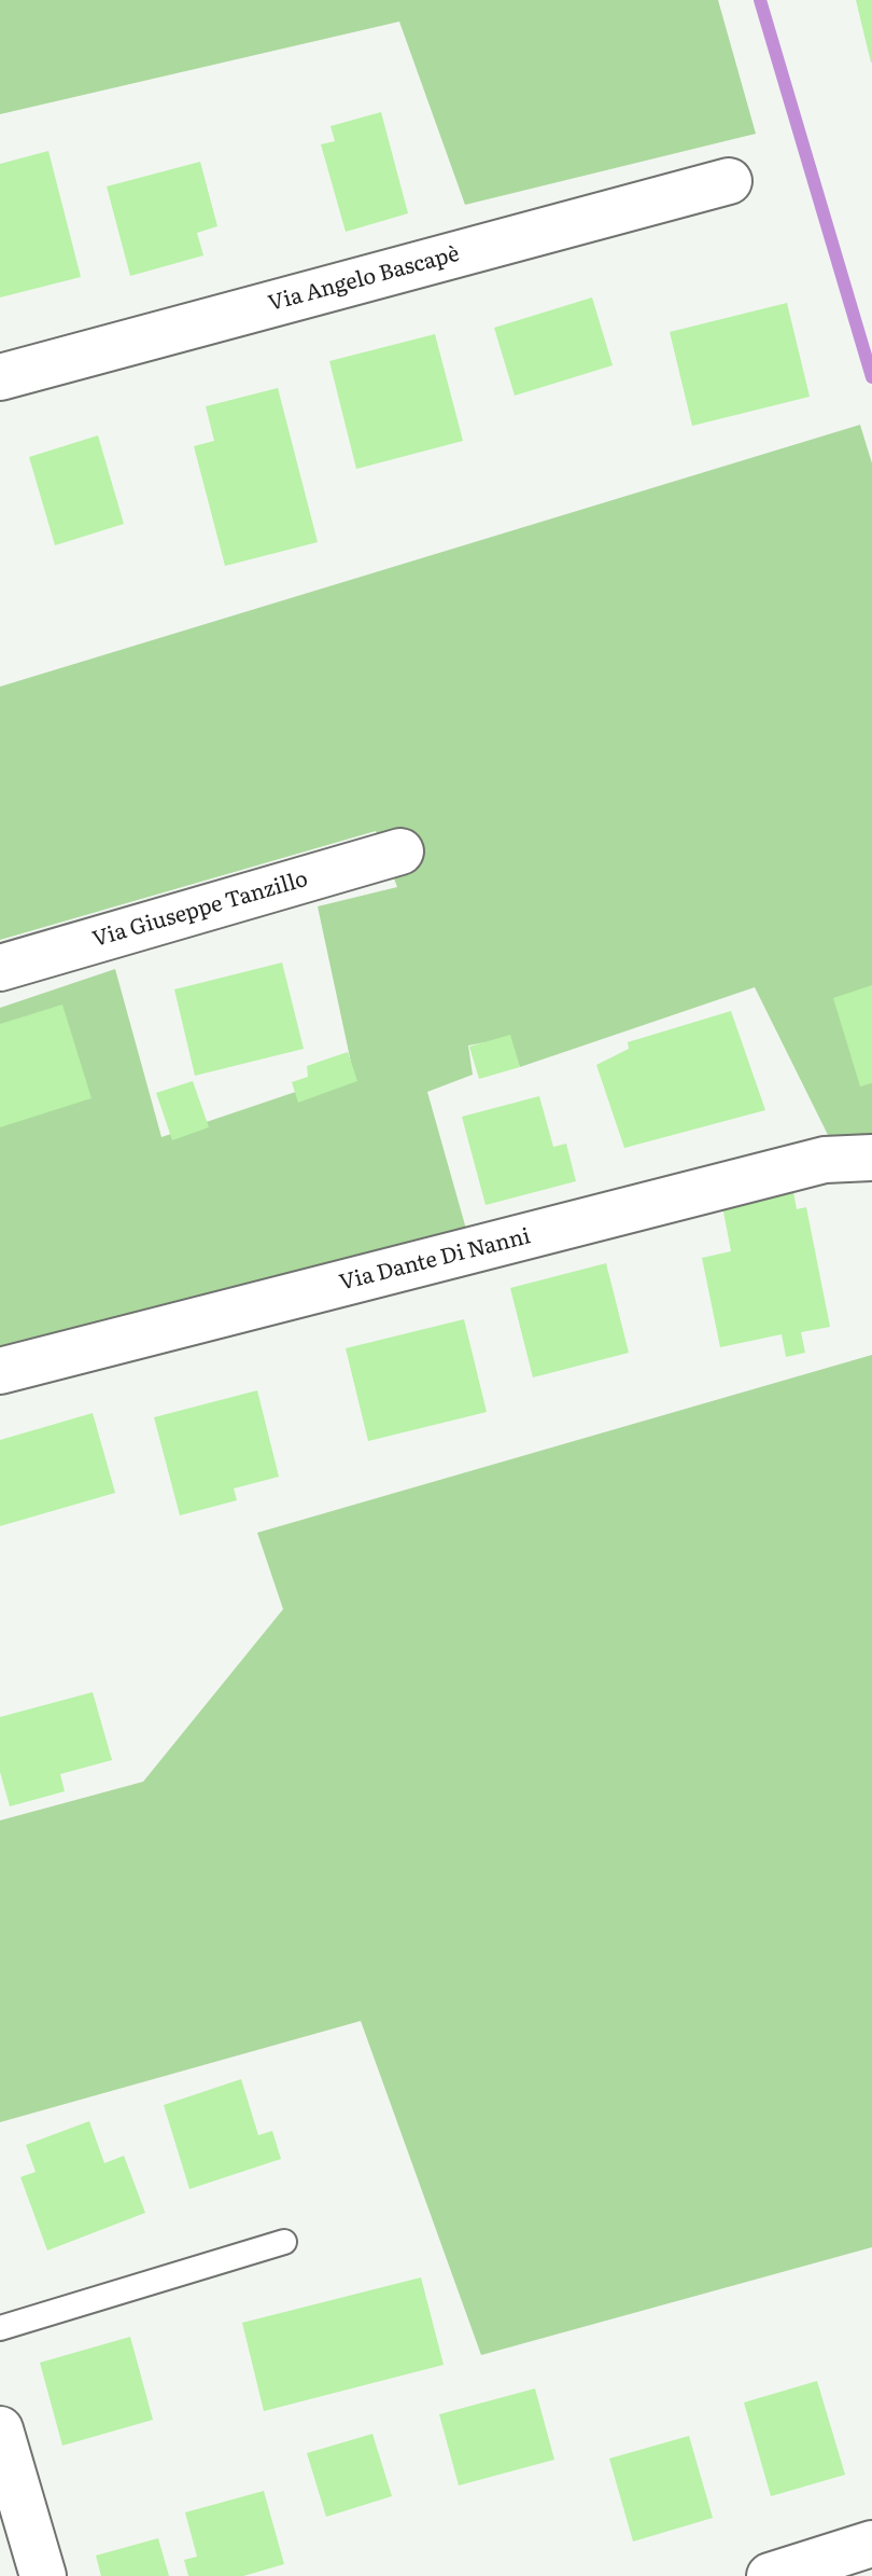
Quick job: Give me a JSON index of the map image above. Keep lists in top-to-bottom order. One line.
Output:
{"streets":{"street":["Via Angelo Bascapè","Via Giuseppe Tanzillo","Via Dante Di Nanni"]}}
